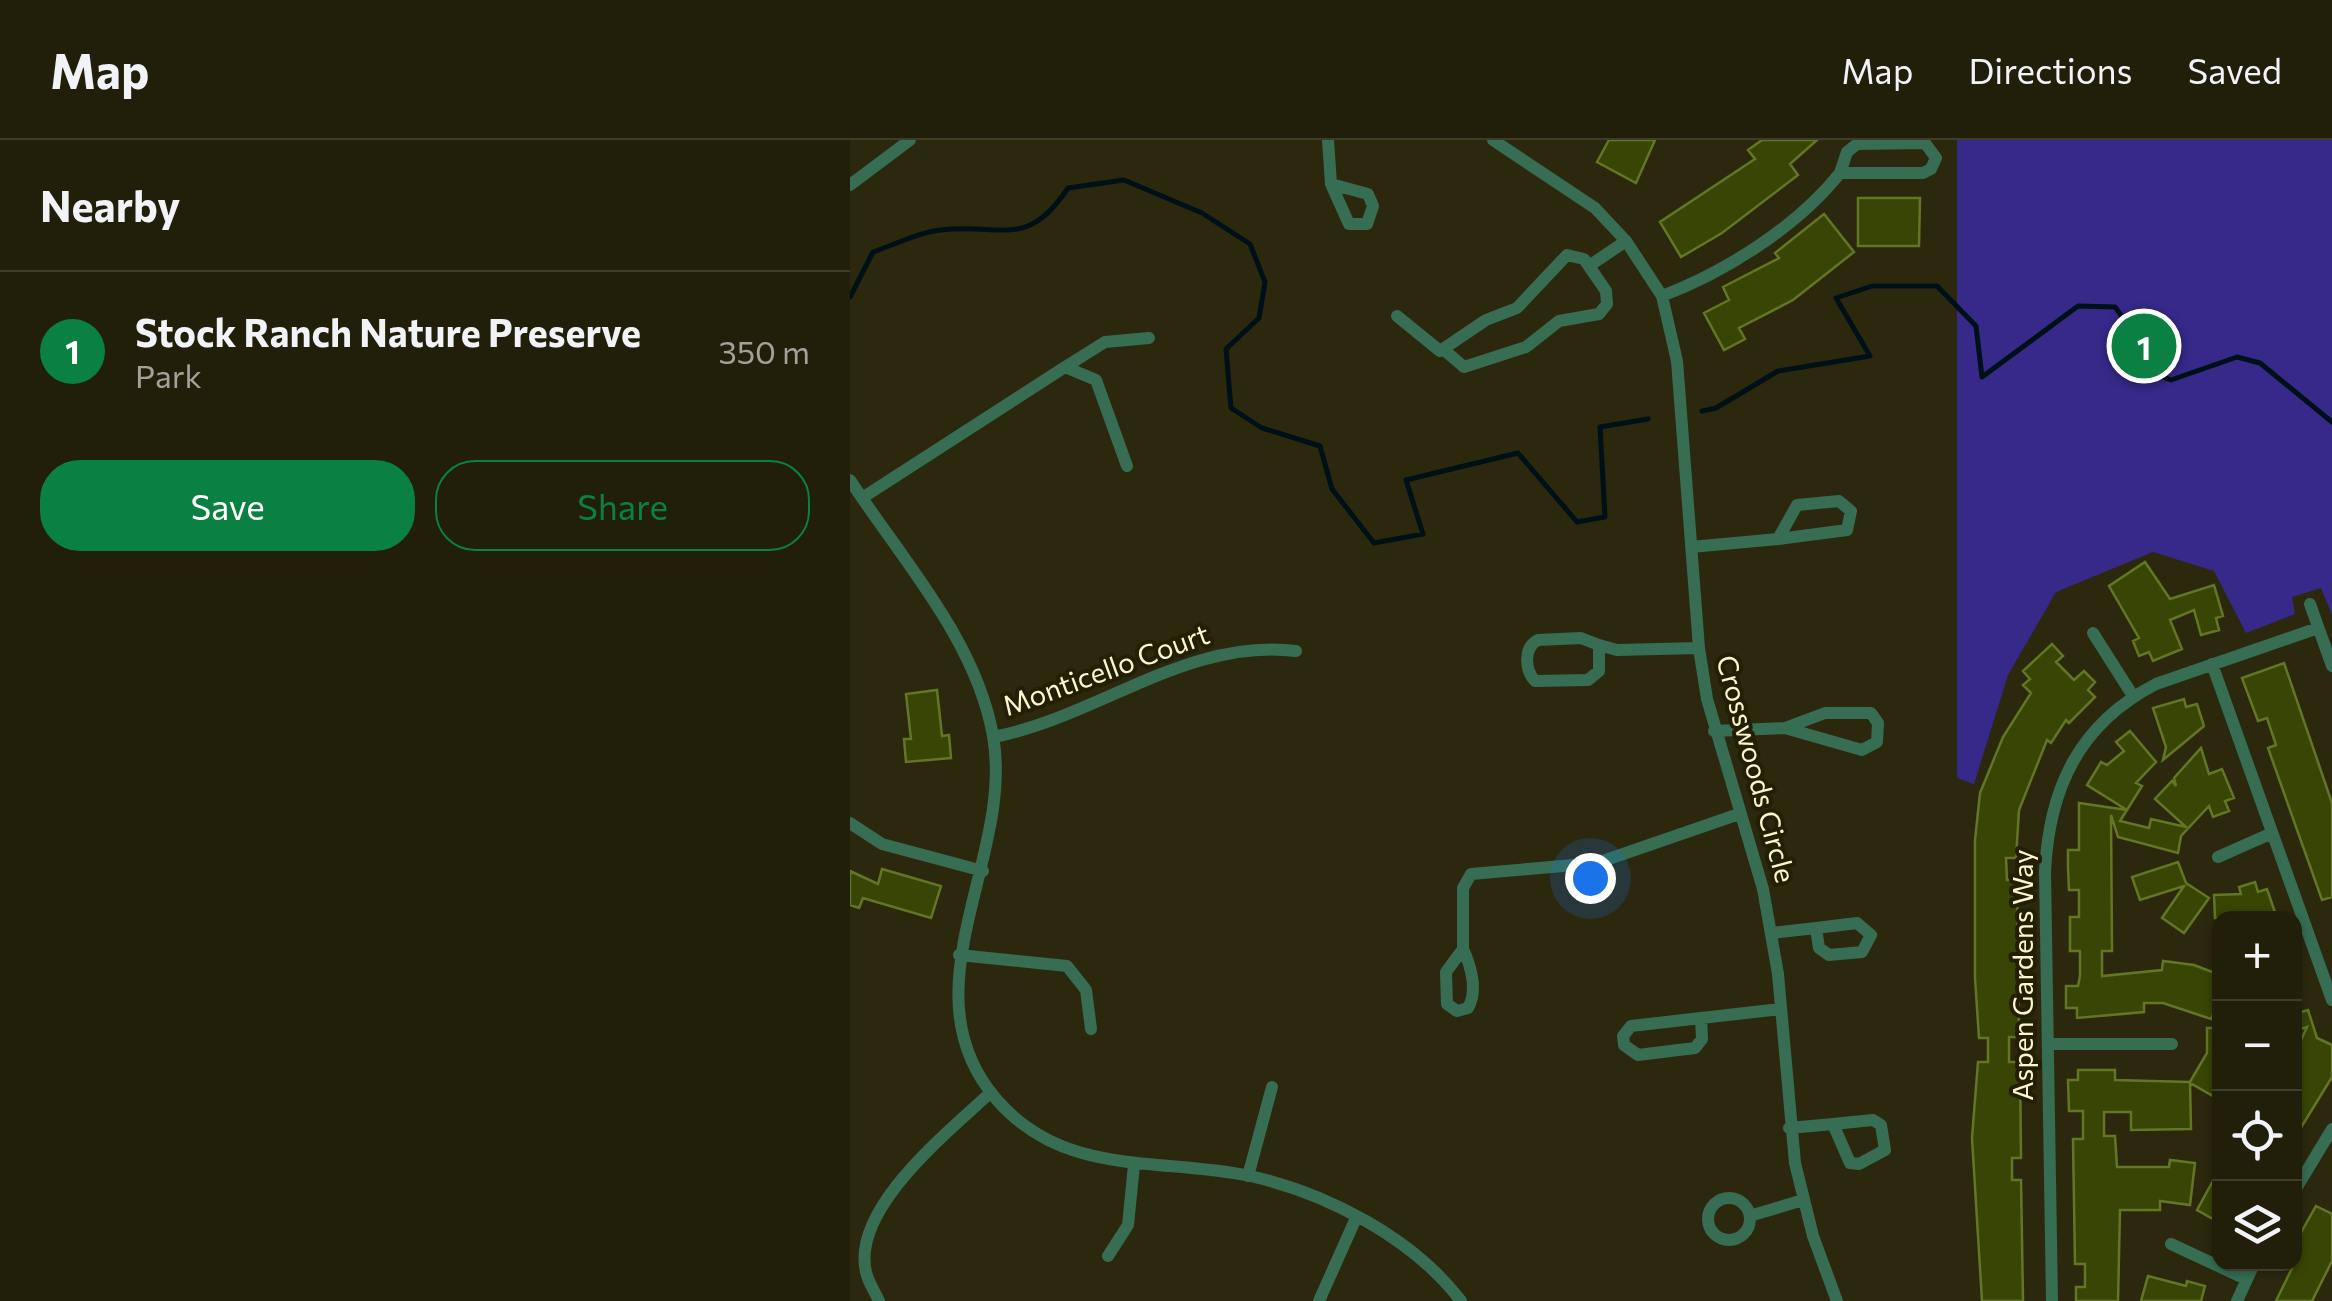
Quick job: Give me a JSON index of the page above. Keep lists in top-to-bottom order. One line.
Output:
{"streets":{"street":["Monticello Court","Crosswoods Circle","Aspen Gardens Way"]},"page":{"header":"Map","nav":["Map","Directions","Saved"],"heading":"Nearby","list":[{"mark":"1","name":"Stock Ranch Nature Preserve","note":"Park","value":"350 m"}],"pins":"1","buttons":["Save","Share"],"map_buttons":["+","−"]}}
